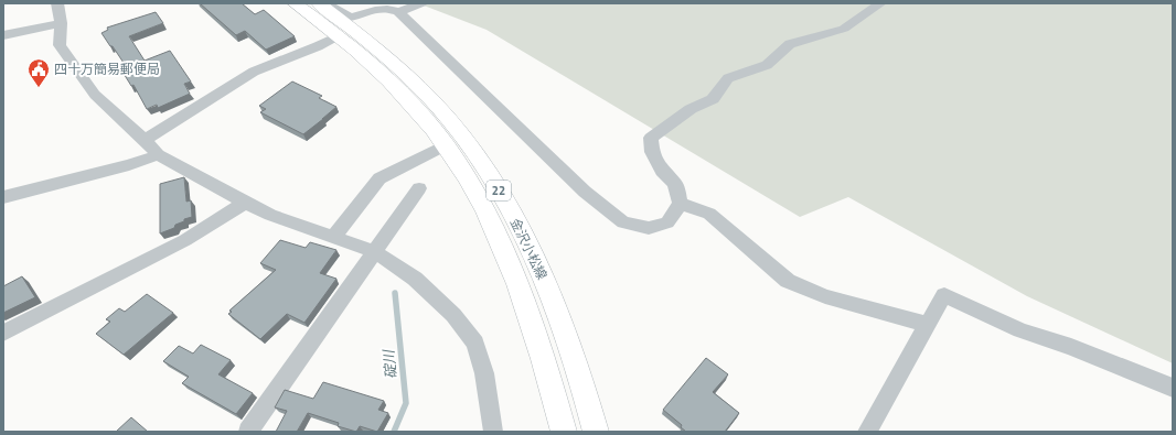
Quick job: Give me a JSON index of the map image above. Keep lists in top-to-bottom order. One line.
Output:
{"streets":{"main road":["22","金沢小松線"]},"water":["碇川"],"places":{"public building":["四十万簡易郵便局"]}}
